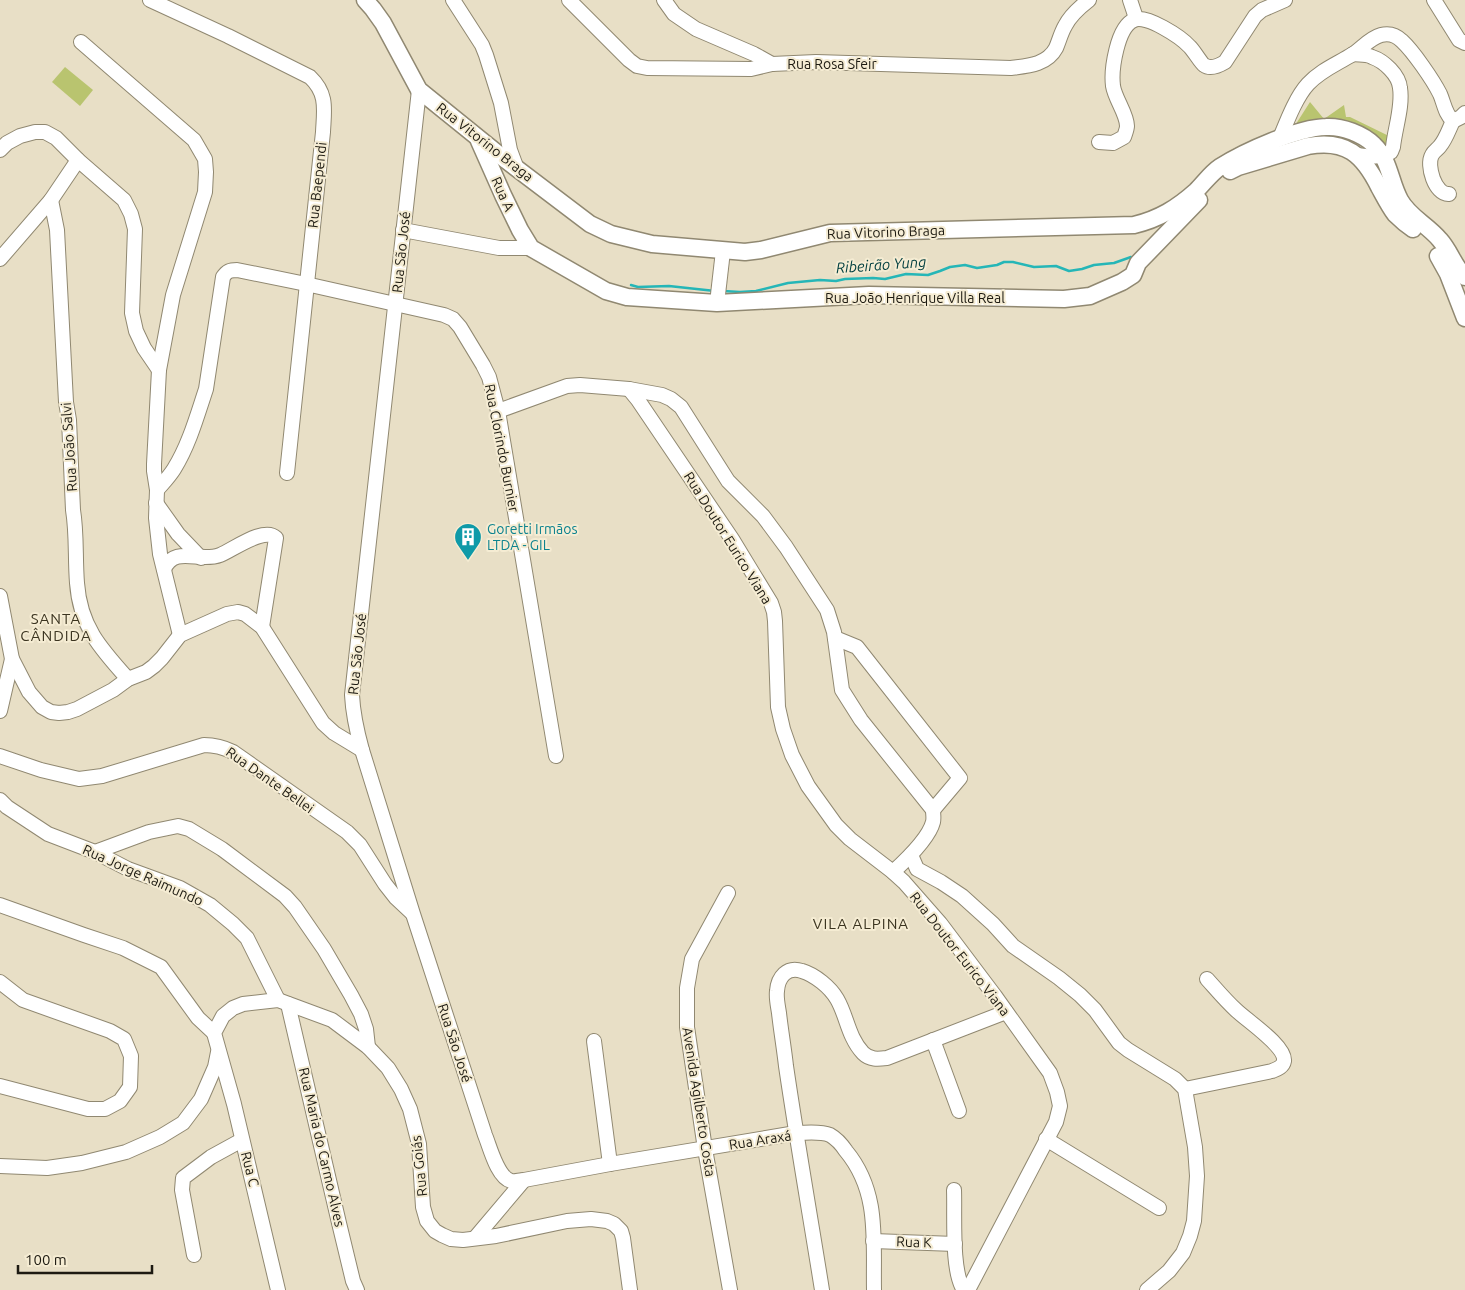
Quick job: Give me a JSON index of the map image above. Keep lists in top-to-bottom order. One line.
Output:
{"streets":{"main road":["Rua Vitorino Braga","Rua A","Rua João Henrique Villa Real"],"street":["Rua Rosa Sfeir","Rua Baependi","Rua São José","Rua João Salvi","Rua Clorindo Burnier","Rua Doutor Eurico Viana","Rua Dante Bellei","Rua Jorge Raimundo","Avenida Agilberto Costa","Rua Araxá","Rua Maria do Carmo Alves","Rua Goiás","Rua C","Rua K"]},"crossings":[["Rua Vitorino Braga","Rua A"],["Rua Vitorino Braga","Rua São José"],["Rua Baependi","Rua Clorindo Burnier"],["Rua A","Rua João Henrique Villa Real"],["Rua São José","Rua João Henrique Villa Real"],["Rua São José","Rua Clorindo Burnier"],["Rua São José","Rua Dante Bellei"],["Rua São José","Rua Araxá"],["Rua Jorge Raimundo","Rua Maria do Carmo Alves"],["Rua Jorge Raimundo","Rua Goiás"],["Avenida Agilberto Costa","Rua Araxá"],["Rua Araxá","Rua K"],["Rua Maria do Carmo Alves","Rua Goiás"]],"districts":["SANTA CÂNDIDA","VILA ALPINA"],"water":["Ribeirão Yung"],"places":{"building":["Goretti Irmãos LTDA - GIL"]},"scale_bar":"100 m"}
